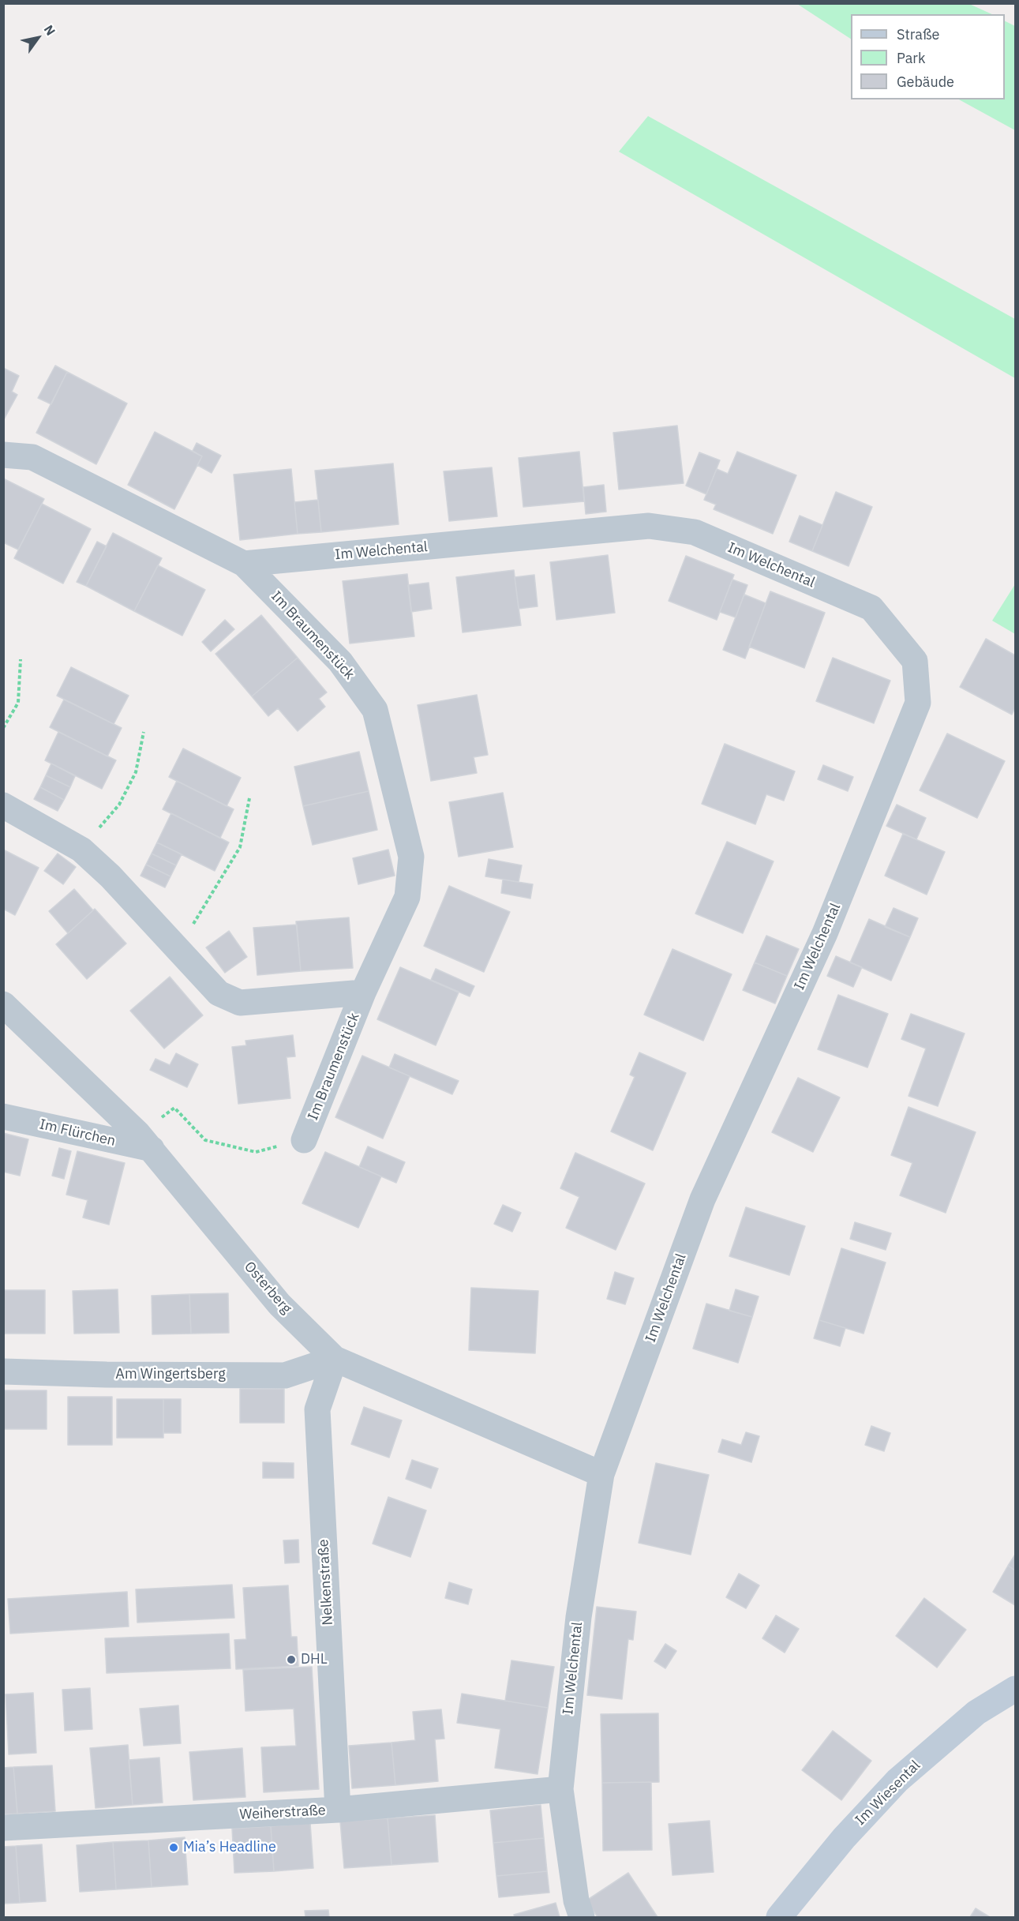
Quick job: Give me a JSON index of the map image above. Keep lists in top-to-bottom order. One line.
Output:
{"streets":{"main road":["Im Wiesental"],"street":["Im Welchental","Im Braumenstück","Im Flürchen","Osterberg","Am Wingertsberg","Nelkenstraße","Weiherstraße"]},"crossings":[["Im Welchental","Im Braumenstück"],["Im Welchental","Osterberg"],["Im Welchental","Weiherstraße"],["Im Flürchen","Osterberg"],["Osterberg","Am Wingertsberg"],["Osterberg","Nelkenstraße"],["Am Wingertsberg","Nelkenstraße"],["Nelkenstraße","Weiherstraße"]],"places":["DHL","Mia’s Headline"],"legend":["Straße","Park","Gebäude"],"north":"top right"}
